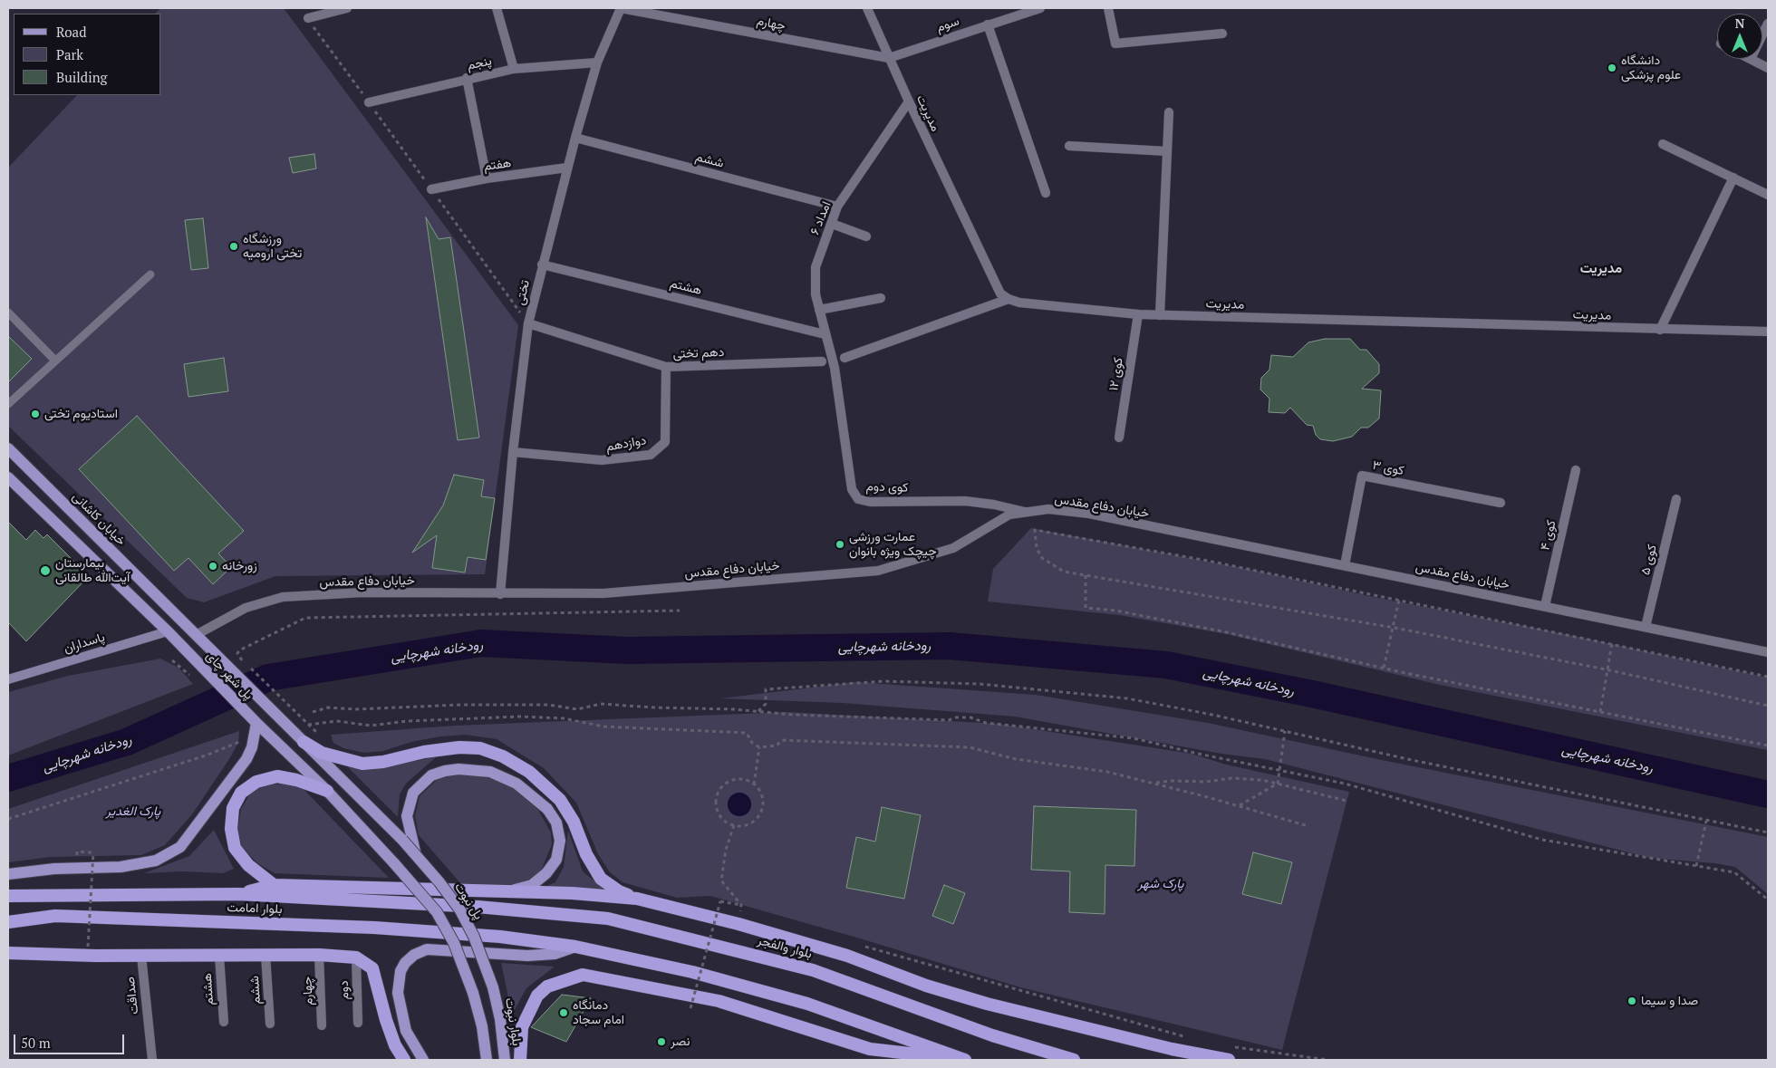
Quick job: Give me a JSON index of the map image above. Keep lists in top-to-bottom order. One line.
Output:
{"streets":{"highway":["بلوار امامت","بلوار والفجر"],"main road":["خیابان کاشانی","پاسداران","پل شهر چای","پل نبوت","بلوار نبوت"],"street":["چهارم","سوم","پنجم","مدیریت","ششم","هفتم","امداد ۶","هشتم","تختی","دهم تختی","کوی ۱۲","دوازدهم","کوی ۳","کوی دوم","خیابان دفاع مقدس","کوی ۴","کوی ۵","دوم","صداقت"]},"crossings":[["چهارم","سوم"],["چهارم","مدیریت"],["چهارم","تختی"],["سوم","مدیریت"],["پنجم","تختی"],["مدیریت","امداد ۶"],["مدیریت","کوی ۱۲"],["ششم","امداد ۶"],["ششم","تختی"],["هفتم","تختی"],["امداد ۶","هشتم"],["امداد ۶","کوی دوم"],["هشتم","تختی"],["تختی","دهم تختی"],["تختی","دوازدهم"],["تختی","خیابان دفاع مقدس"],["دهم تختی","دوازدهم"],["کوی ۳","خیابان دفاع مقدس"],["کوی دوم","خیابان دفاع مقدس"],["خیابان دفاع مقدس","خیابان کاشانی"],["خیابان دفاع مقدس","کوی ۴"],["خیابان دفاع مقدس","کوی ۵"],["خیابان کاشانی","پل شهر چای"],["پاسداران","پل شهر چای"],["پل شهر چای","پل نبوت"],["پل نبوت","بلوار نبوت"],["بلوار امامت","بلوار والفجر"]],"districts":["مدیریت"],"water":["رودخانه شهرچایی"],"parks":["پارک الغدیر","پارک شهر"],"places":["دانشگاه علوم پزشکی","ورزشگاه تختی ارومیه","استادیوم تختی","عمارت ورزشی چیچک ویژه بانوان","زورخانه","بیمارستان آیت‌الله طالقانی","صدا و سیما","دمانگاه امام سجاد","نصر"],"legend":["Road","Park","Building"],"scale_bar":"50 m","north":"top"}
